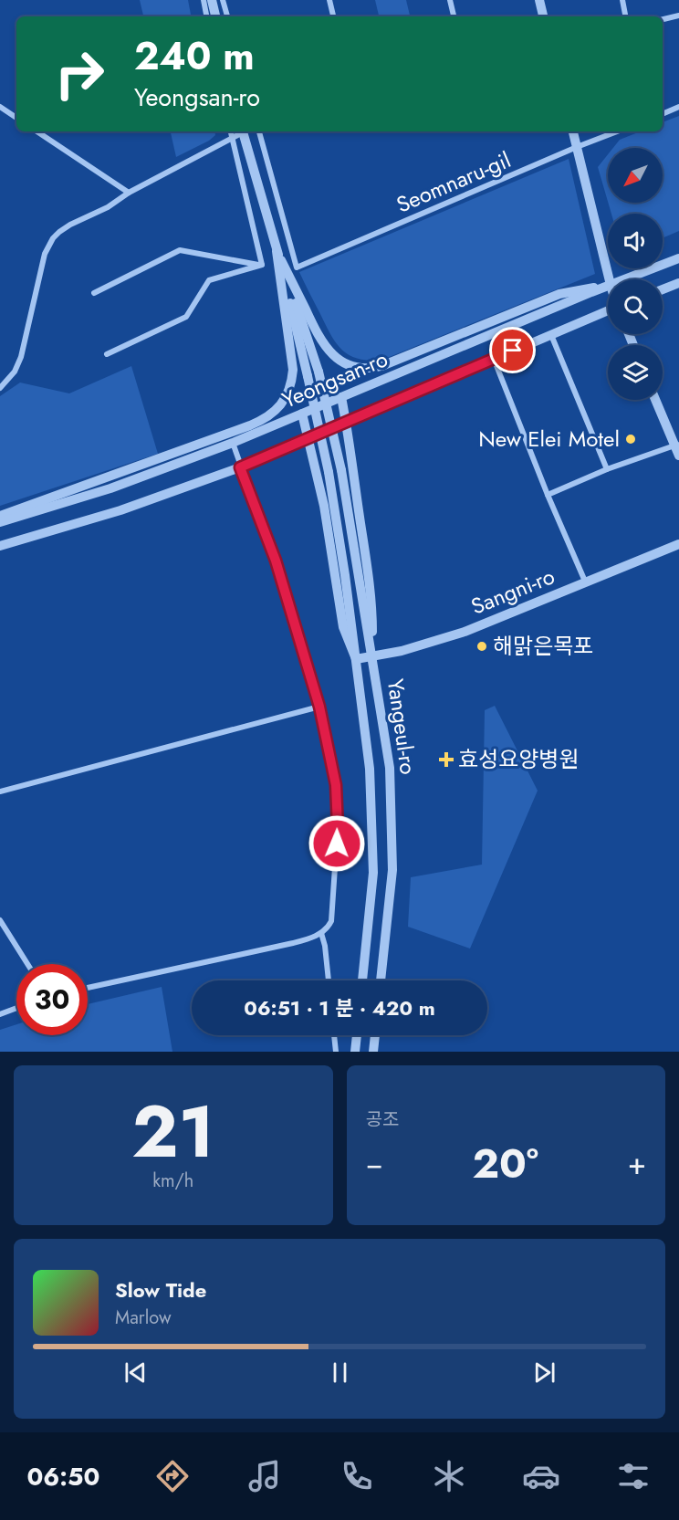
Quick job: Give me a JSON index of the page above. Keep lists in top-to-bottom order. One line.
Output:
{"streets":{"street":["Seomnaru-gil","Yeongsan-ro","Sangni-ro","Yangeul-ro"]},"crossings":[["Sangni-ro","Yangeul-ro"]],"places":{"other":["New Elei Motel","해맑은목포"],"health":["효성요양병원"]},"north":"bottom left","page":{"turn":["240 m","Yeongsan-ro"],"limit":"30","trip":"06:51 · 1 분 · 420 m","tile":[["21","km/h"],"공조"],"heat":["−","20°","+"],"song":["Slow Tide","Marlow"],"tabs":"06:50"}}
